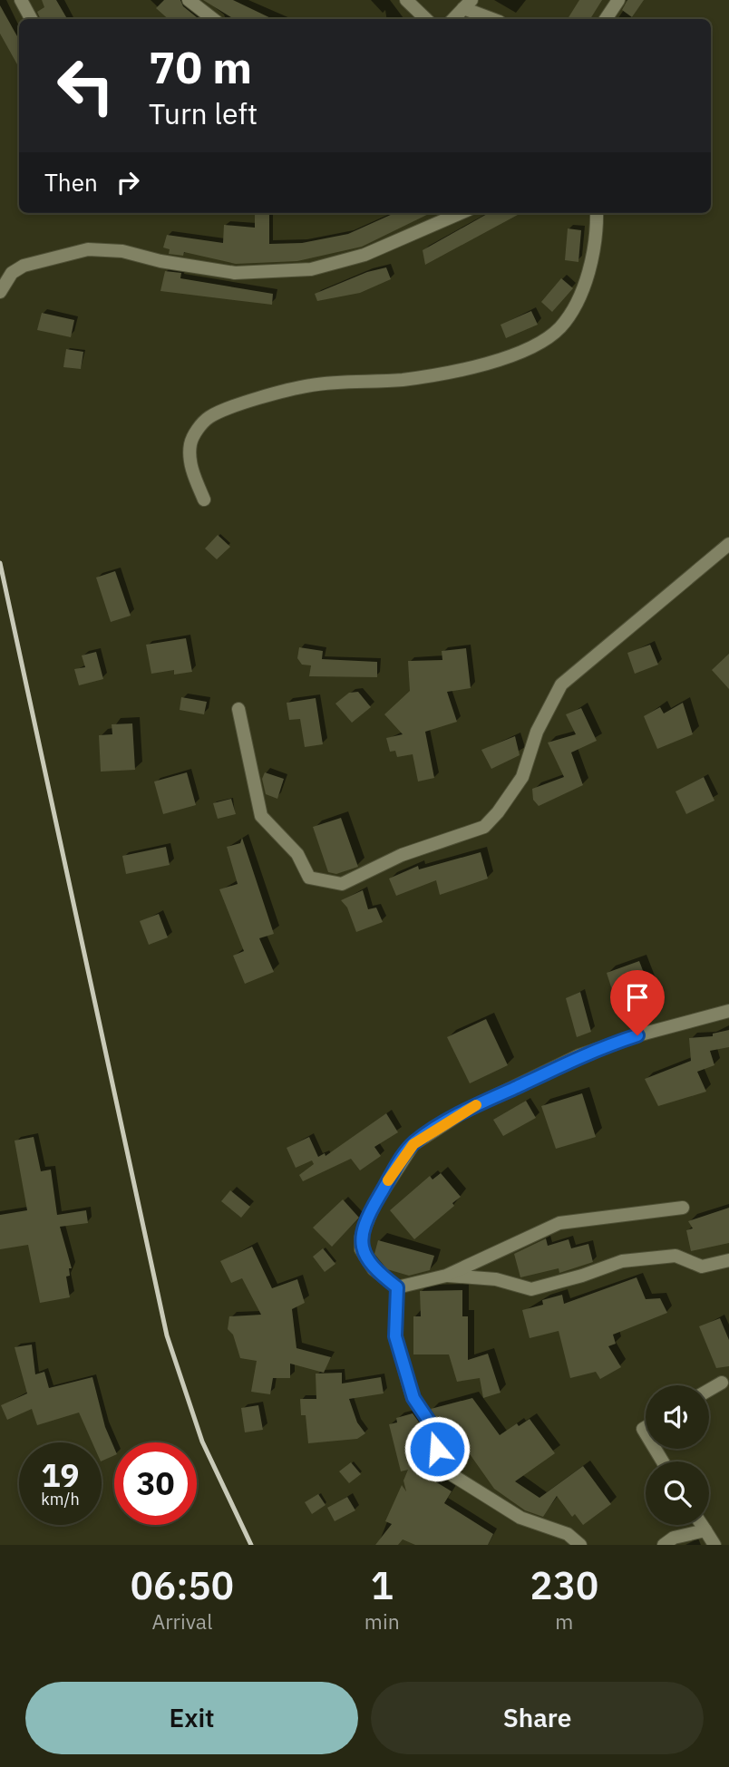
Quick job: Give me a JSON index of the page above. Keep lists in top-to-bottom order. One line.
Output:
{"page":{"turn":["70 m","Turn left"],"then":"Then","speed":"19 km/h","limit":"30","eta":["06:50","Arrival","1","min","230","m"],"buttons":["Exit","Share"]}}
